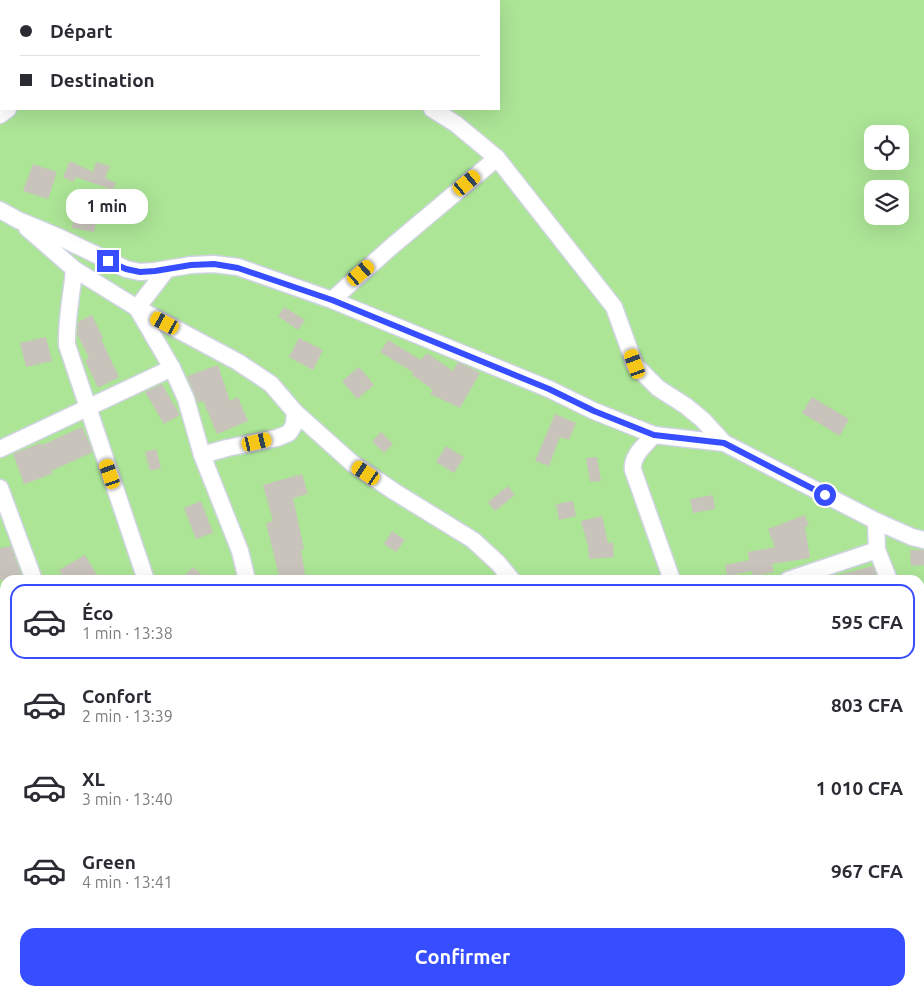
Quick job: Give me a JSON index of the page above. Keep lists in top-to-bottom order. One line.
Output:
{"page":{"banner":["Départ","Destination"],"bubble":"1 min","list":[{"name":"Éco","note":"1 min · 13:38","value":"595 CFA"},{"name":"Confort","note":"2 min · 13:39","value":"803 CFA"},{"name":"XL","note":"3 min · 13:40","value":"1 010 CFA"},{"name":"Green","note":"4 min · 13:41","value":"967 CFA"}],"buttons":"Confirmer"}}
